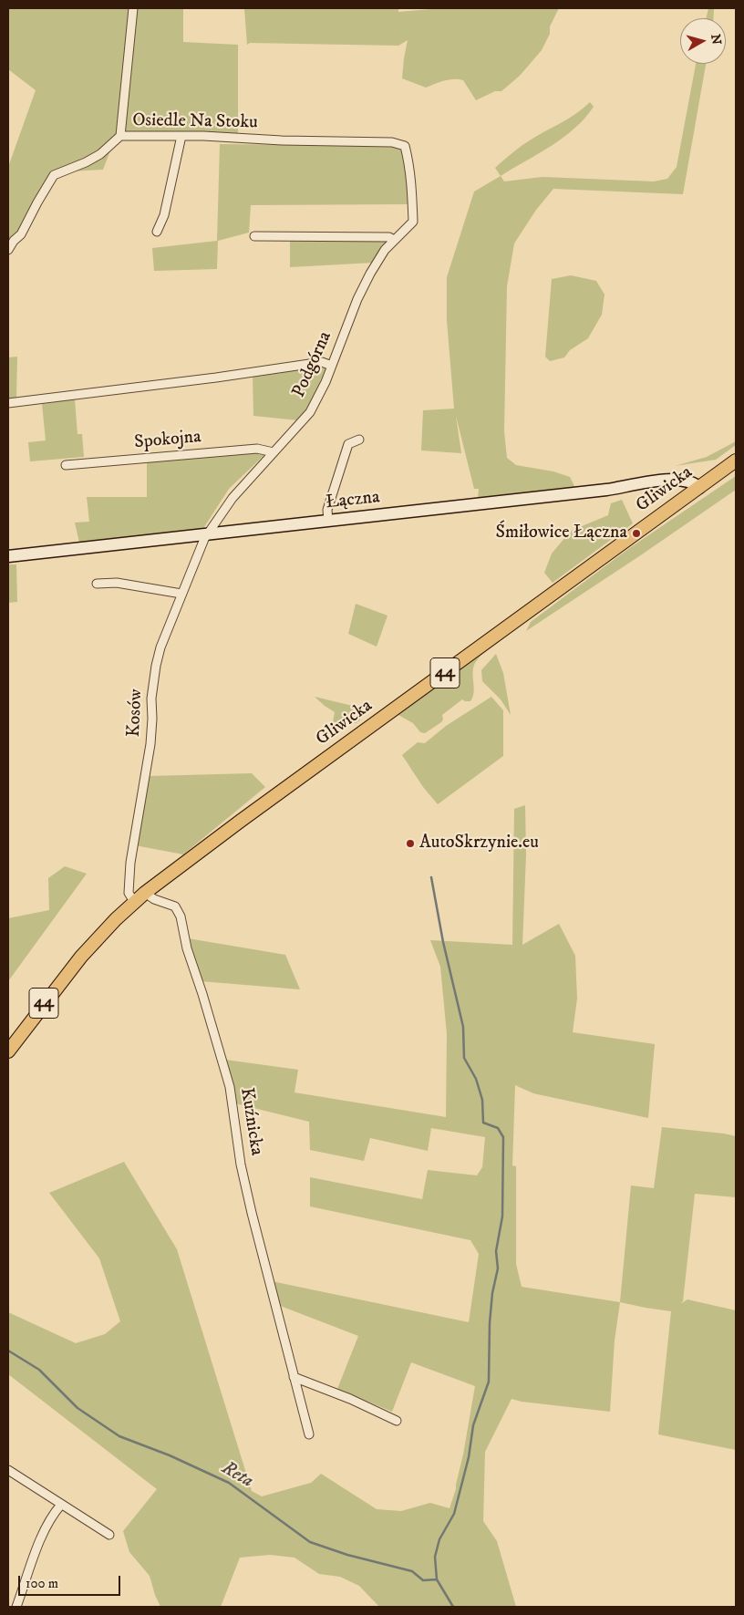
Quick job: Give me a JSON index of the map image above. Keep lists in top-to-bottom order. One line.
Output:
{"streets":{"main road":["Gliwicka","44"],"street":["Osiedle Na Stoku","Podgórna","Spokojna","Łączna","Kosów","Kuźnicka"]},"crossings":[["Osiedle Na Stoku","Podgórna"],["Podgórna","Spokojna"],["Podgórna","Łączna"],["Podgórna","Kosów"],["Gliwicka","Łączna"],["Gliwicka","Kosów"],["Gliwicka","Kuźnicka"],["Łączna","Kosów"]],"water":["Reta"],"places":["Śmiłowice Łączna","AutoSkrzynie.eu"],"scale_bar":"100 m","north":"right"}
